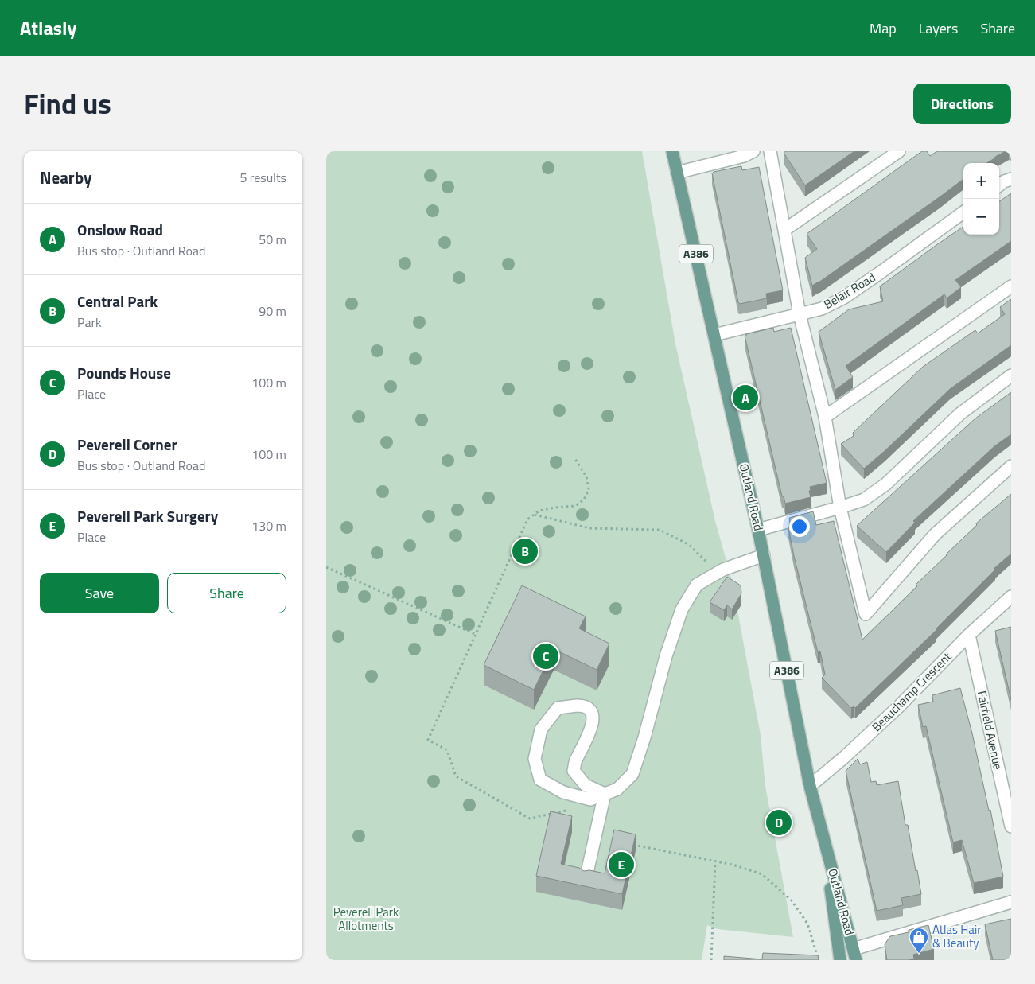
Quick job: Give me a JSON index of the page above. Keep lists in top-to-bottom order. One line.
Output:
{"streets":{"main road":["A386","Outland Road"],"street":["Belair Road","Beauchamp Crescent","Fairfield Avenue"]},"crossings":[["Belair Road","Outland Road"],["Outland Road","Beauchamp Crescent"],["Beauchamp Crescent","Fairfield Avenue"]],"parks":["Peverell Park Allotments"],"places":{"shop":["Atlas Hair & Beauty"]},"page":{"header":"Atlasly","nav":["Map","Layers","Share"],"title":"Find us","buttons":["Directions",["Save","Share"]],"heading":["Nearby","5 results"],"map_buttons":["+","−"],"list":[{"mark":"A","name":"Onslow Road","note":"Bus stop · Outland Road","value":"50 m"},{"mark":"B","name":"Central Park","note":"Park","value":"90 m"},{"mark":"C","name":"Pounds House","note":"Place","value":"100 m"},{"mark":"D","name":"Peverell Corner","note":"Bus stop · Outland Road","value":"100 m"},{"mark":"E","name":"Peverell Park Surgery","note":"Place","value":"130 m"}],"pins":["A","B","C","D","E"]}}
